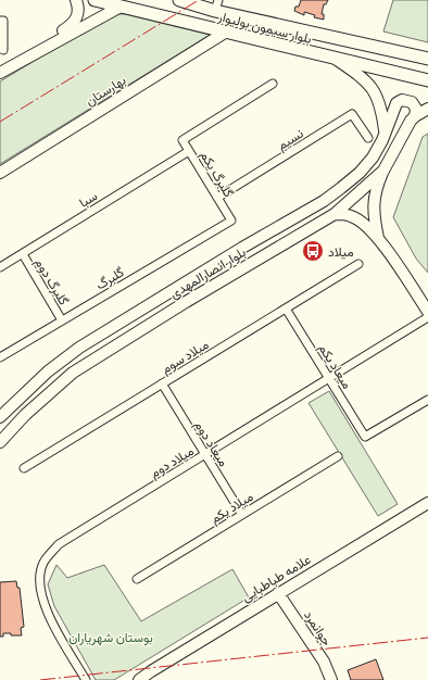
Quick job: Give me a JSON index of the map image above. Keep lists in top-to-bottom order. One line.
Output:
{"streets":{"main road":["بلوار سیمون بولیوار","بهارستان","بلوار انصارالمهدی","علامه طباطبایی","جوانمرد"],"street":["نسیم","گلبرگ یکم","سبا","گلبرگ","گلبرگ دوم","میلاد سوم","میعاد یکم","میعاد دوم","میلاد دوم","میلاد یکم"]},"crossings":[["بلوار سیمون بولیوار","بهارستان"],["نسیم","گلبرگ یکم"],["گلبرگ یکم","سبا"],["گلبرگ یکم","گلبرگ"],["سبا","گلبرگ دوم"],["گلبرگ","گلبرگ دوم"],["میلاد سوم","میعاد یکم"],["میلاد سوم","میعاد دوم"],["میعاد یکم","میلاد دوم"],["میعاد دوم","میلاد دوم"],["میعاد دوم","میلاد یکم"],["علامه طباطبایی","جوانمرد"]],"parks":["بوستان شهریاران"],"places":{"bus stop":["میلاد"]}}
